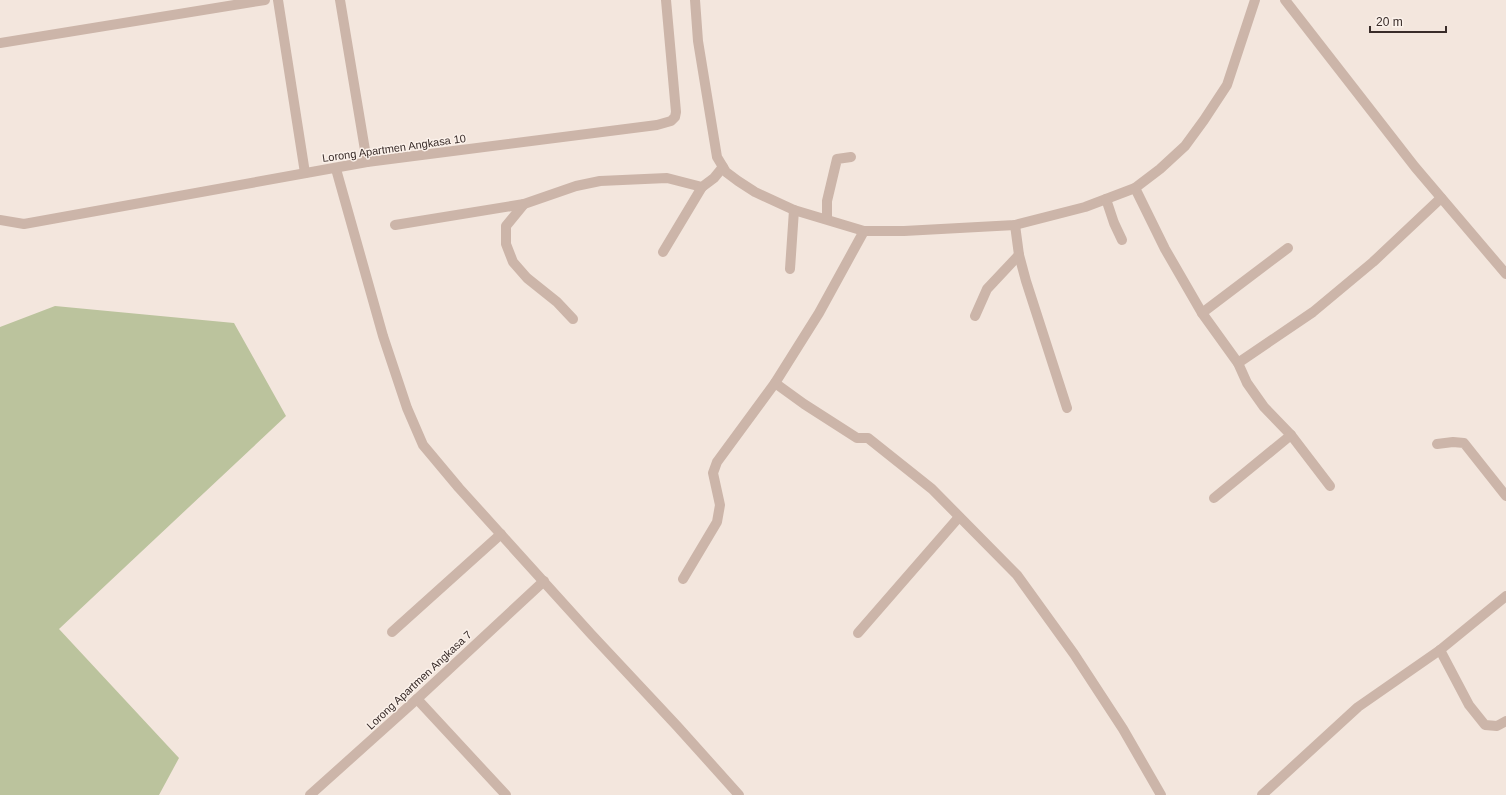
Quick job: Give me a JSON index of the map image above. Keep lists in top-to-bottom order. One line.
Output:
{"streets":{"street":["Lorong Apartmen Angkasa 10","Lorong Apartmen Angkasa 7"]},"scale_bar":"20 m"}
